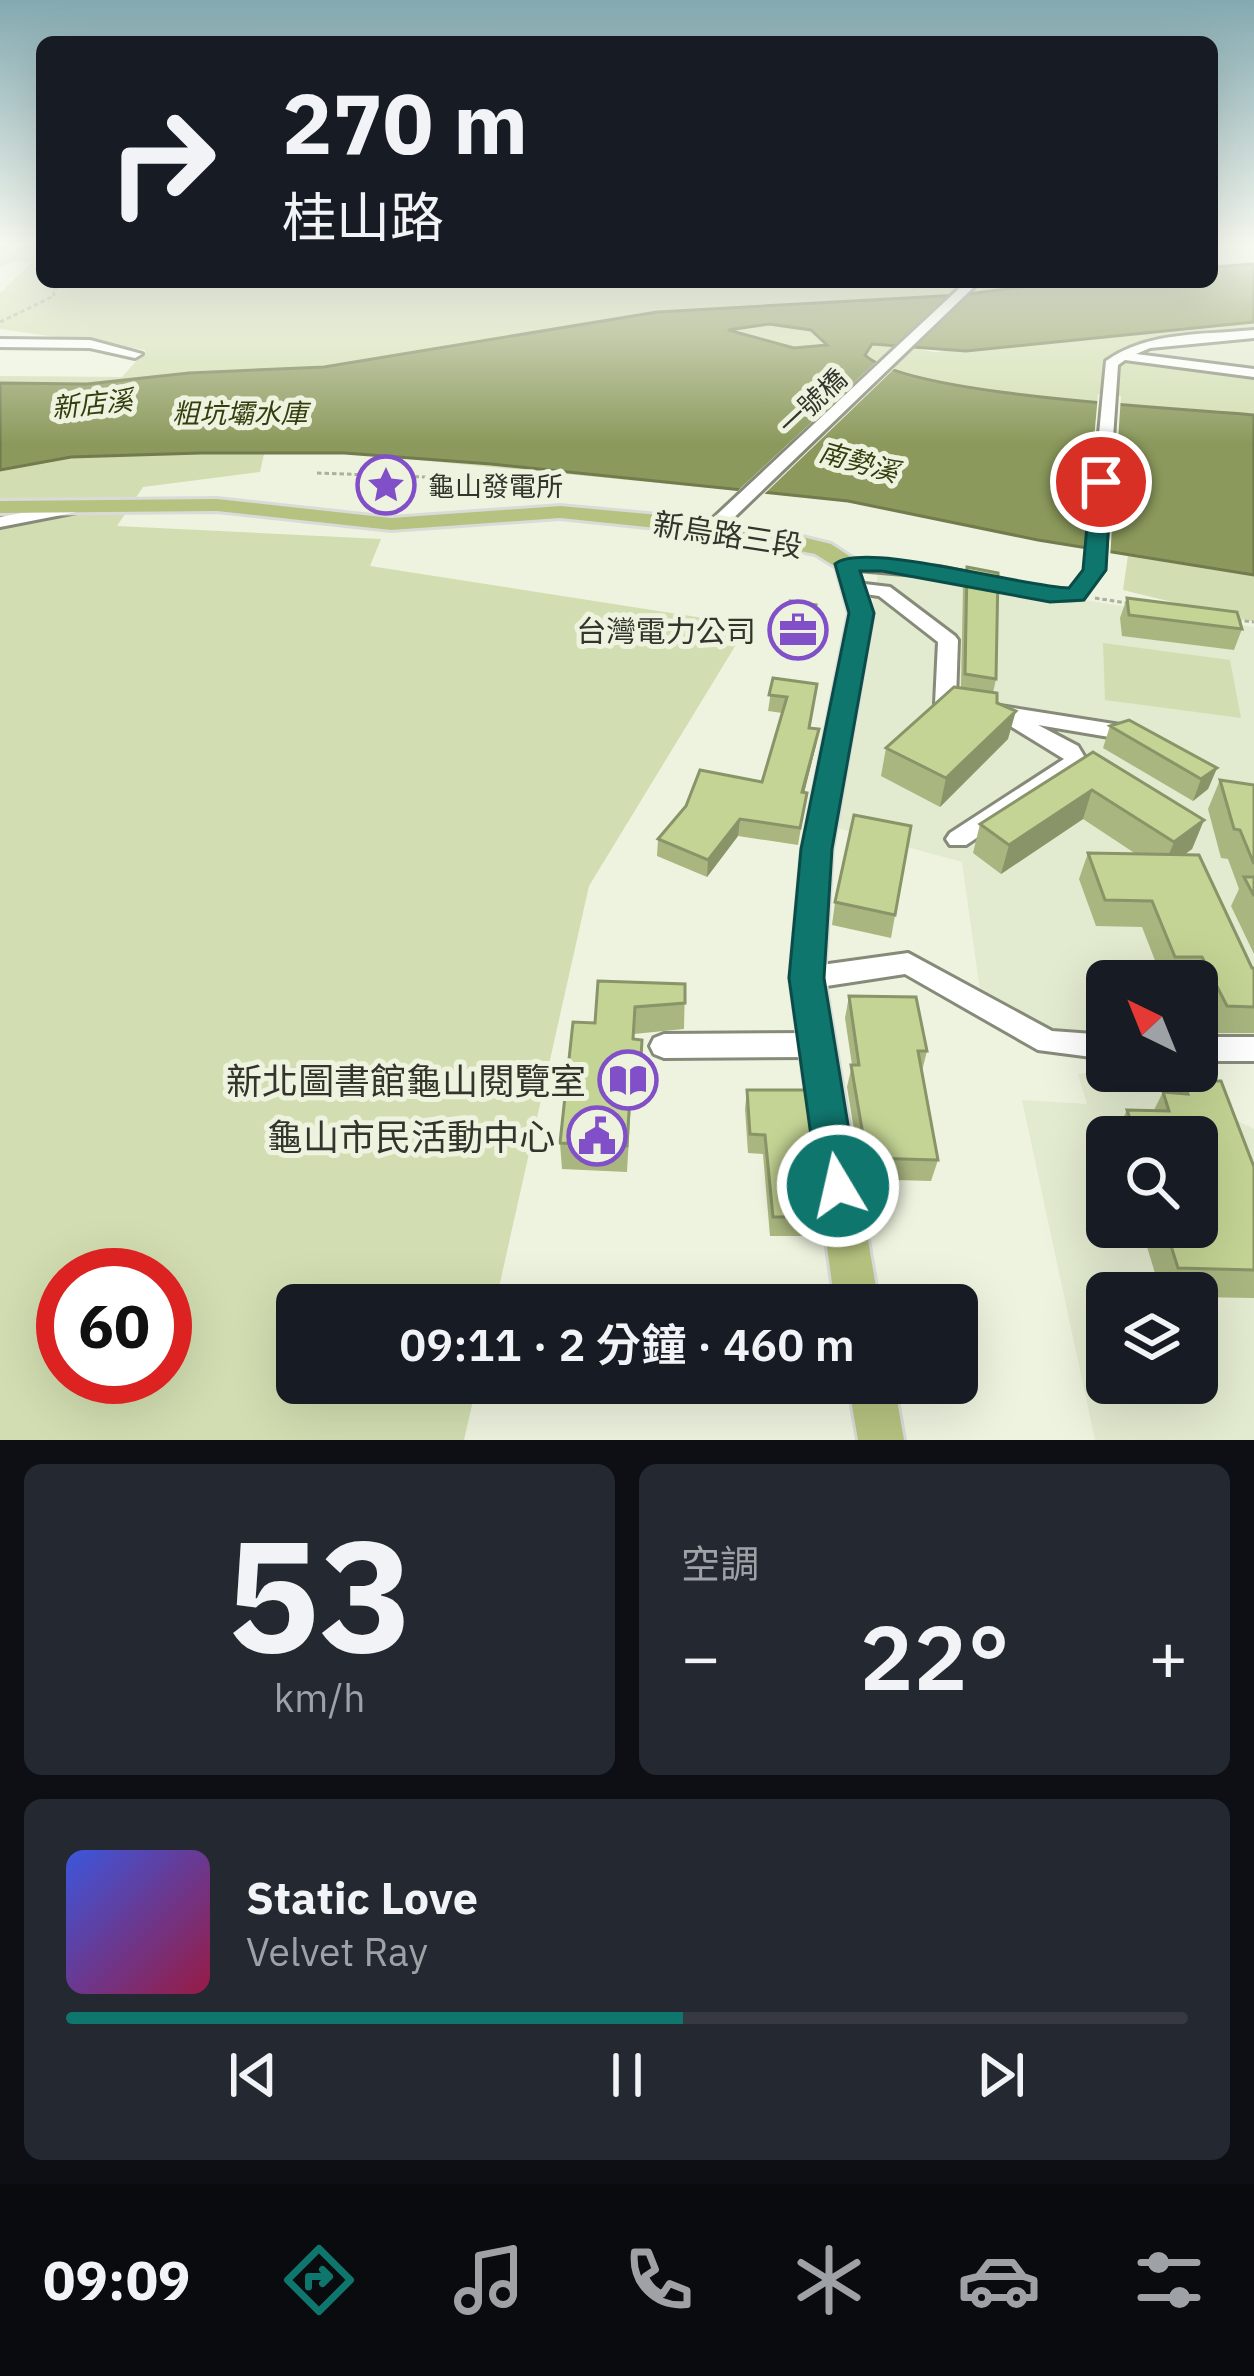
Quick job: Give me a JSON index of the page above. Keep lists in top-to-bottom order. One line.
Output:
{"streets":{"main road":["新烏路三段"],"street":["一號橋"]},"crossings":[["一號橋","新烏路三段"]],"water":["新店溪","粗坑壩水庫","南勢溪"],"places":{"place":["龜山發電所"],"office":["台灣電力公司"],"library":["新北圖書館龜山閱覽室"],"public building":["龜山市民活動中心"]},"north":"top left","page":{"turn":["270 m","桂山路"],"limit":"60","trip":"09:11 · 2 分鐘 · 460 m","tile":[["53","km/h"],"空調"],"heat":["−","22°","+"],"song":["Static Love","Velvet Ray"],"tabs":"09:09"}}
